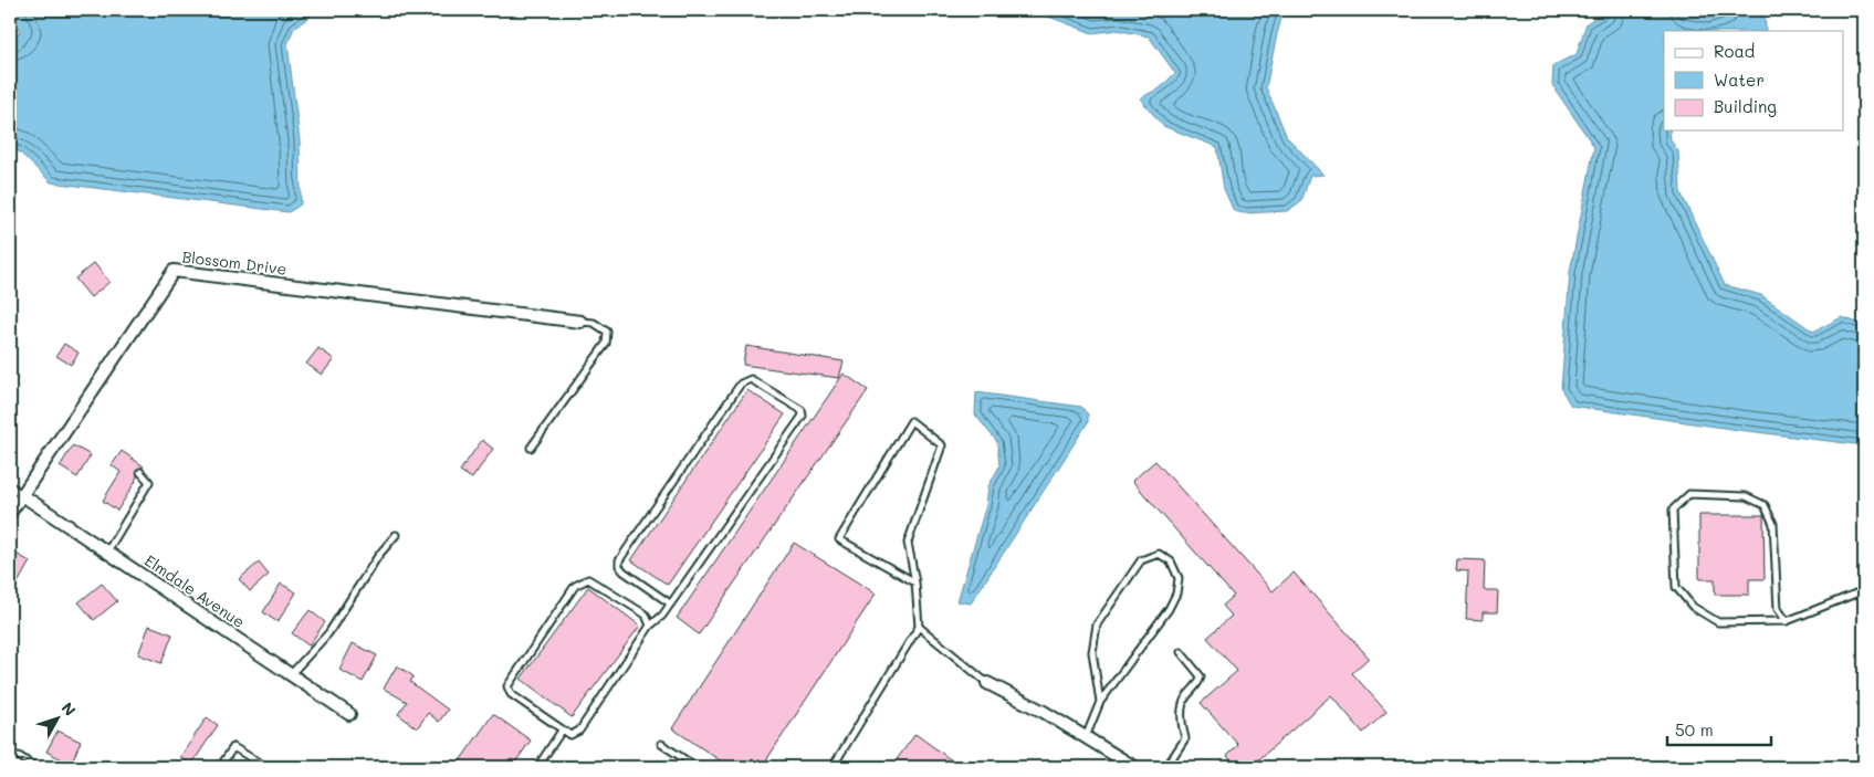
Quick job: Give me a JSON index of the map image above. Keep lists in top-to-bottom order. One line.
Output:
{"streets":{"street":["Blossom Drive","Elmdale Avenue"]},"crossings":[["Blossom Drive","Elmdale Avenue"]],"legend":["Road","Water","Building"],"scale_bar":"50 m","north":"top right"}
